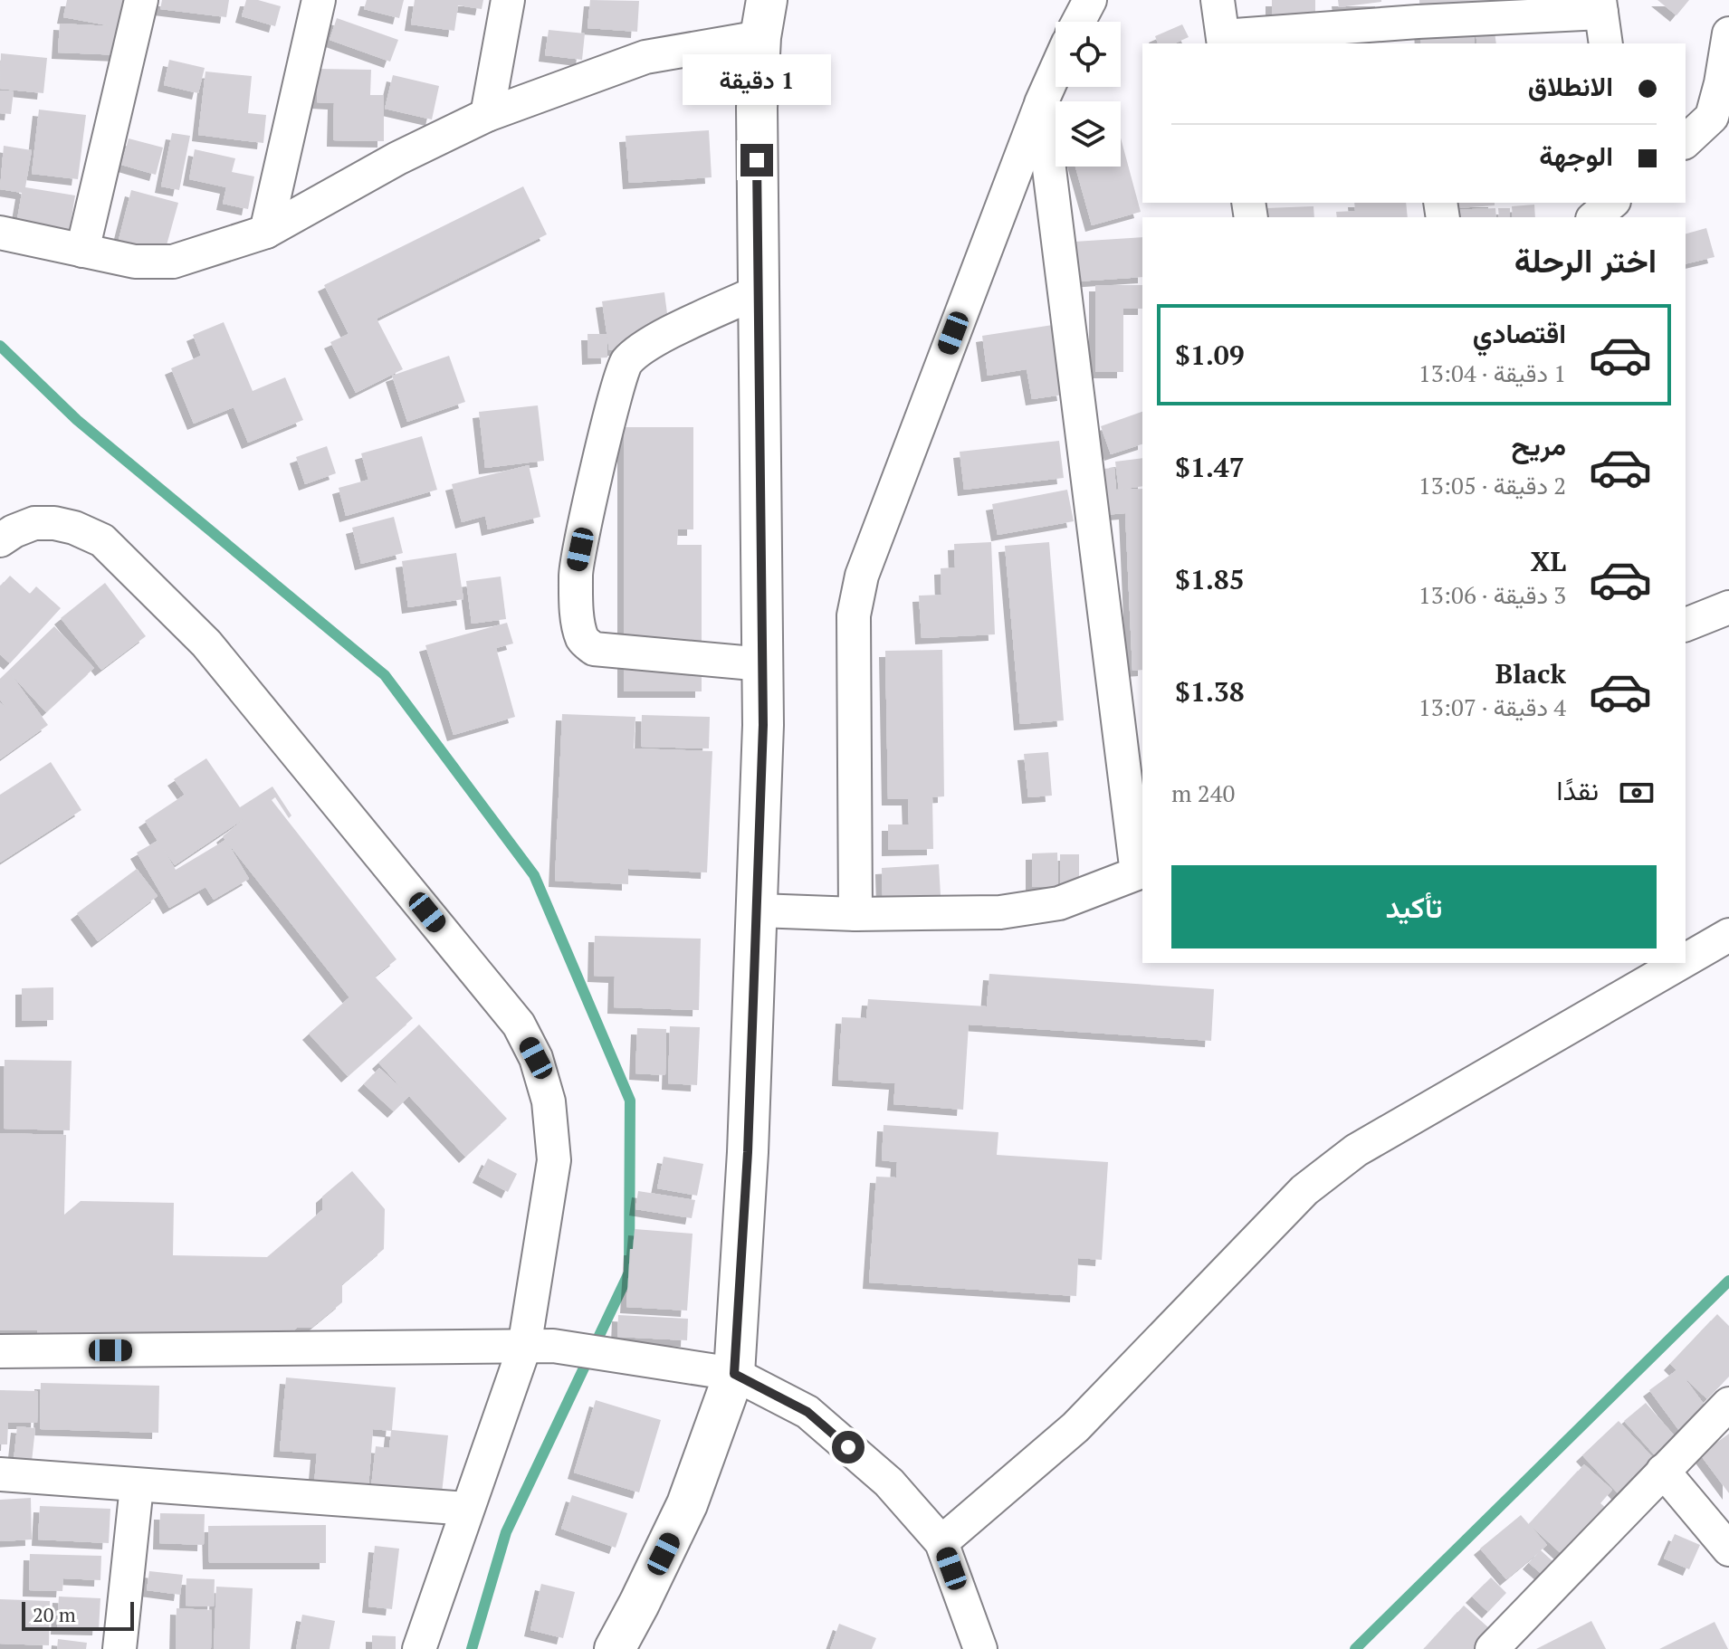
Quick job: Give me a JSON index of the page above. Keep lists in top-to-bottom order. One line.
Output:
{"scale_bar":"20 m","page":{"banner":["الانطلاق","الوجهة"],"bubble":"1 دقيقة","heading":"اختر الرحلة","list":[{"name":"اقتصادي","note":"1 دقيقة · 13:04","value":"$1.09"},{"name":"مريح","note":"2 دقيقة · 13:05","value":"$1.47"},{"name":"XL","note":"3 دقيقة · 13:06","value":"$1.85"},{"name":"Black","note":"4 دقيقة · 13:07","value":"$1.38"}],"pay":["نقدًا","240 m"],"buttons":"تأكيد","scale":"20 m"}}
